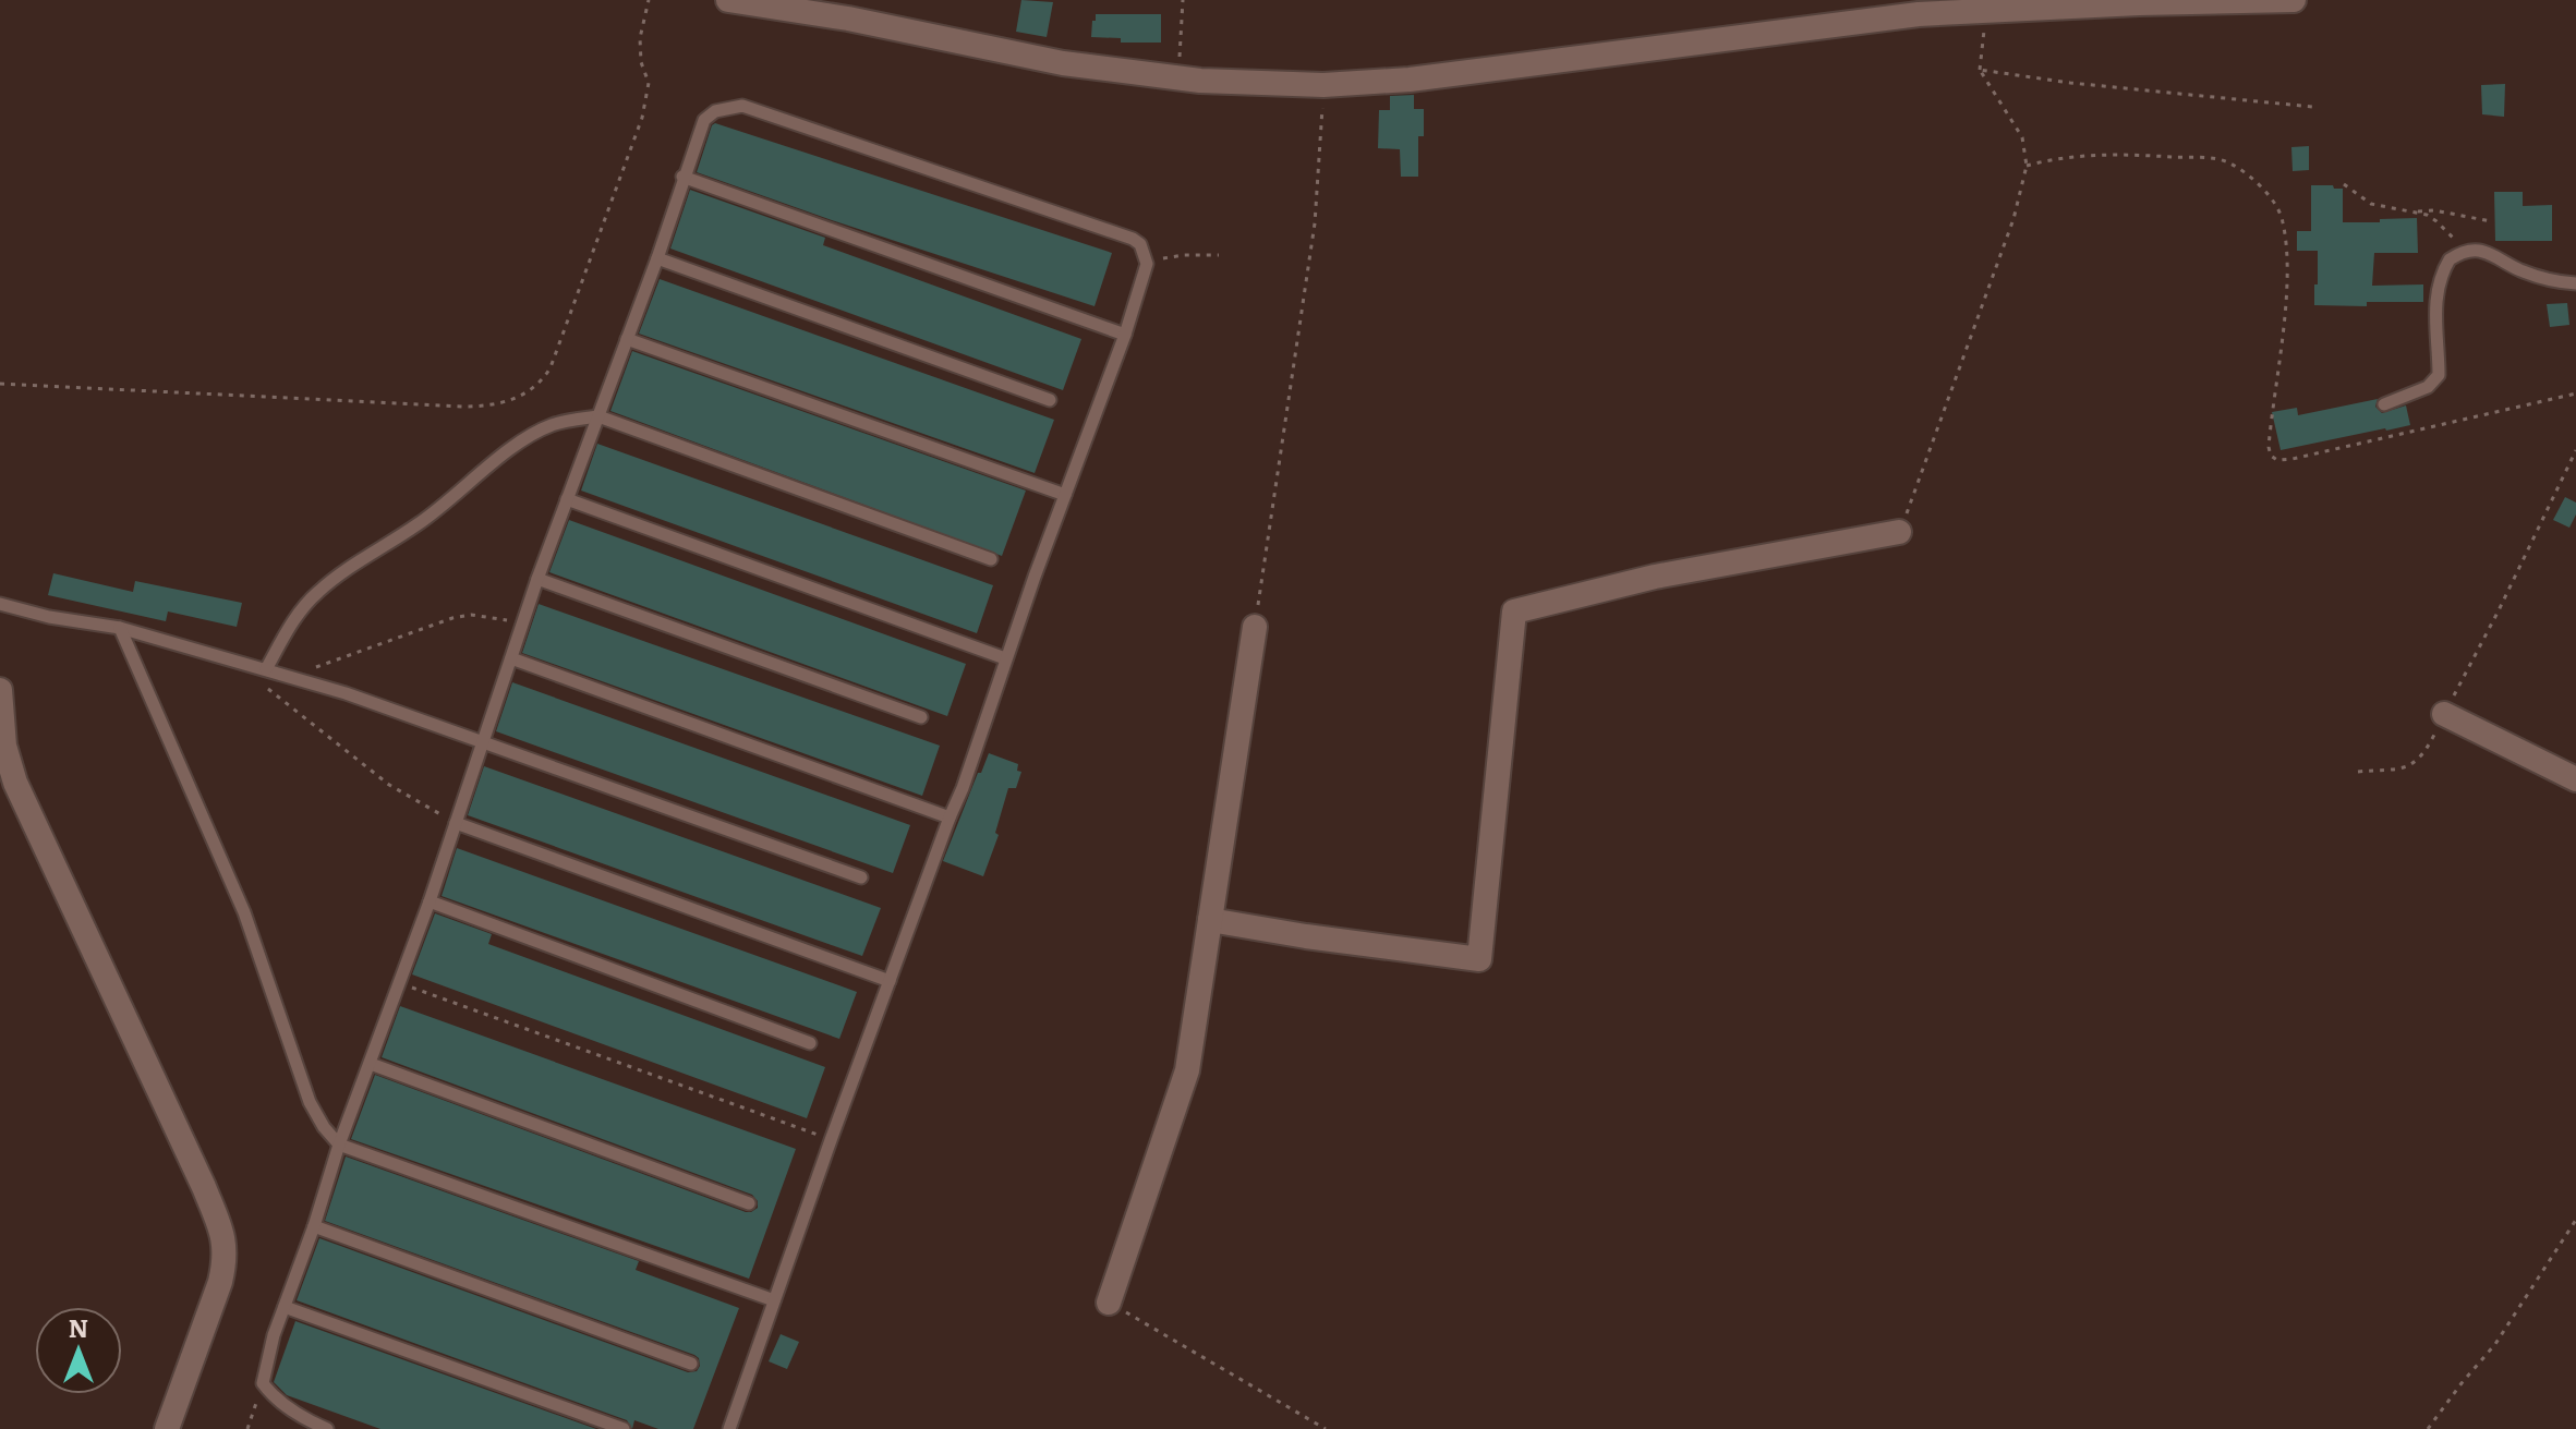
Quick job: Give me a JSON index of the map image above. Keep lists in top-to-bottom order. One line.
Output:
{"north":"top"}
